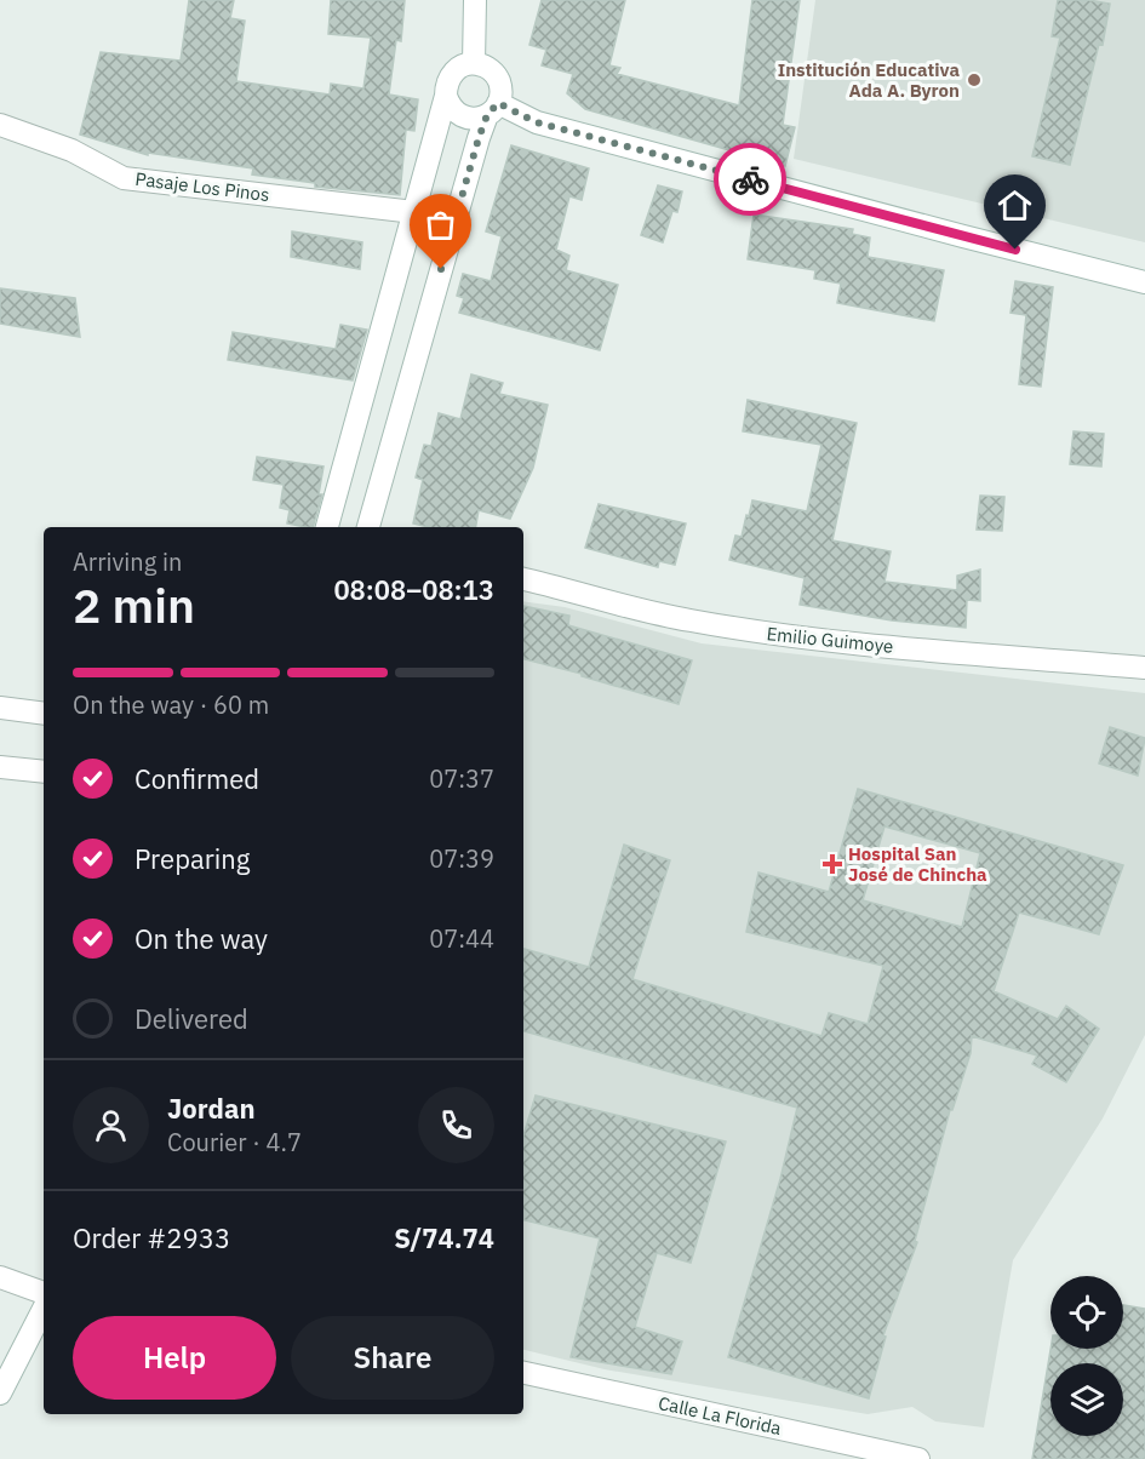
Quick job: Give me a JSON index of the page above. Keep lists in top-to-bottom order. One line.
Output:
{"streets":{"street":["Pasaje Los Pinos","Emilio Guimoye","Calle La Florida"]},"places":{"other":["Institución Educativa Ada A. Byron"],"health":["Hospital San José de Chincha"]},"page":{"heading":["2 min","Arriving in","08:08–08:13"],"panel":["Jordan","Courier · 4.7","Order #2933","S/74.74"],"bar":"On the way · 60 m","list":[["Confirmed","07:37"],["Preparing","07:39"],["On the way","07:44"],"Delivered"],"buttons":["Help","Share"]}}
